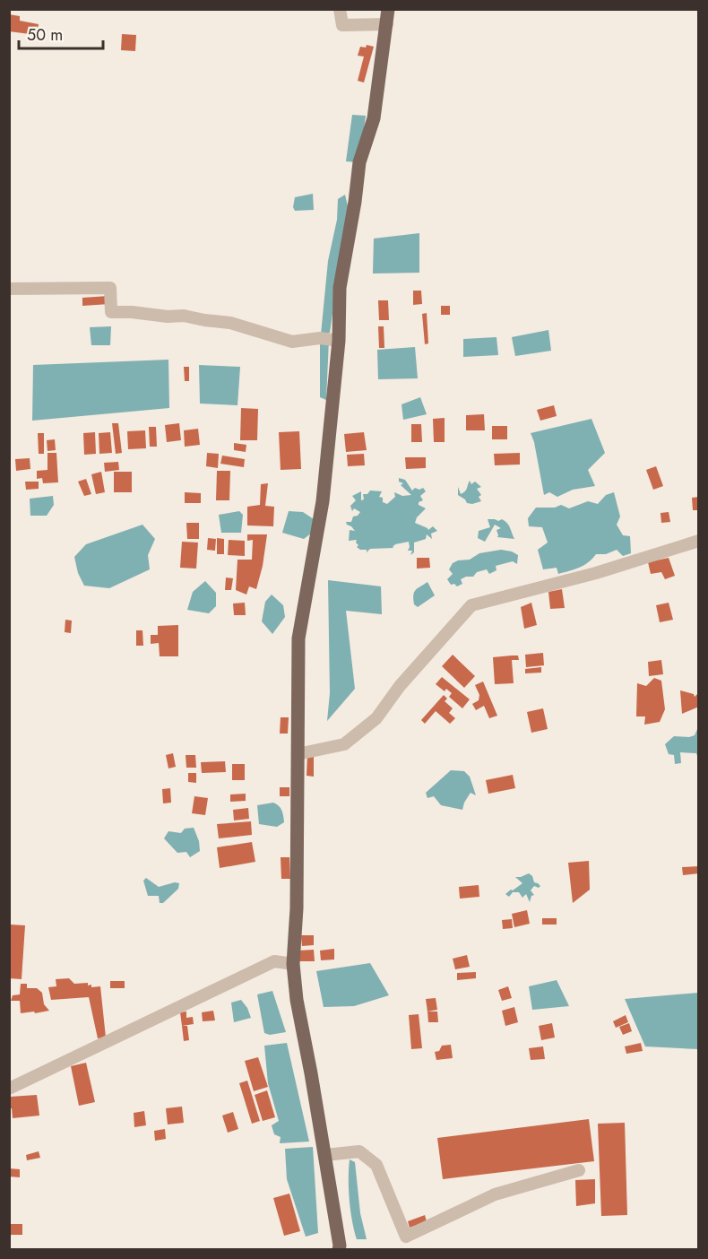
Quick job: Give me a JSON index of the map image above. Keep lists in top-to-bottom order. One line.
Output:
{"scale_bar":"50 m"}
